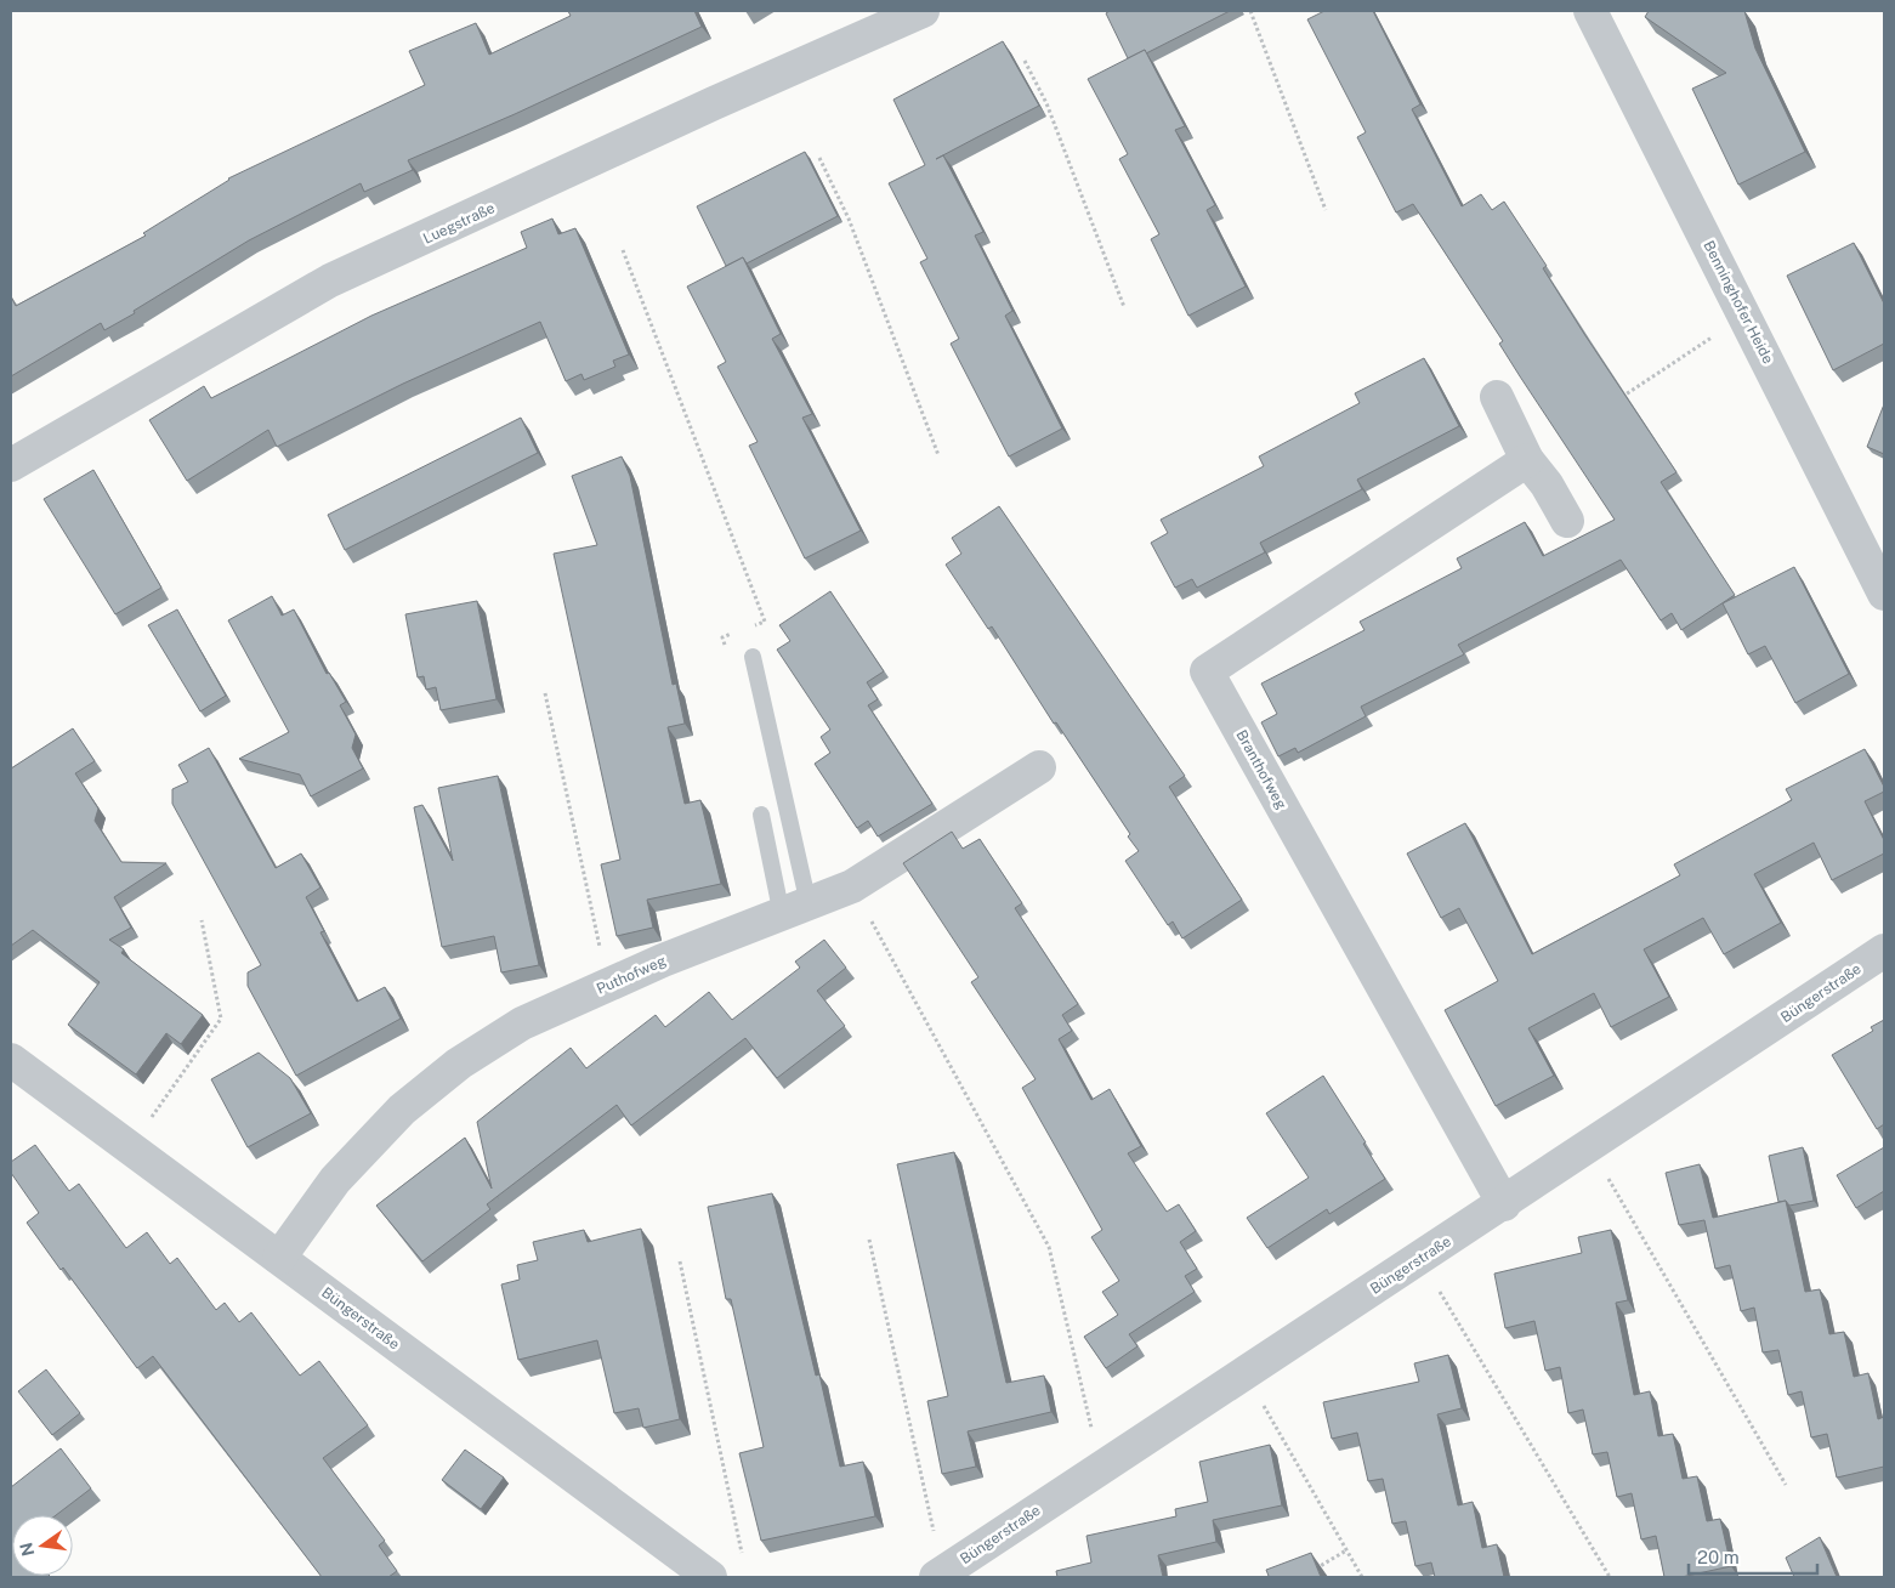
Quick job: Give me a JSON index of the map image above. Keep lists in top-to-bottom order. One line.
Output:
{"streets":{"street":["Luegstraße","Benninghofer Heide","Branthofweg","Puthofweg","Büngerstraße"]},"crossings":[["Branthofweg","Büngerstraße"],["Puthofweg","Büngerstraße"]],"scale_bar":"20 m","north":"left"}
